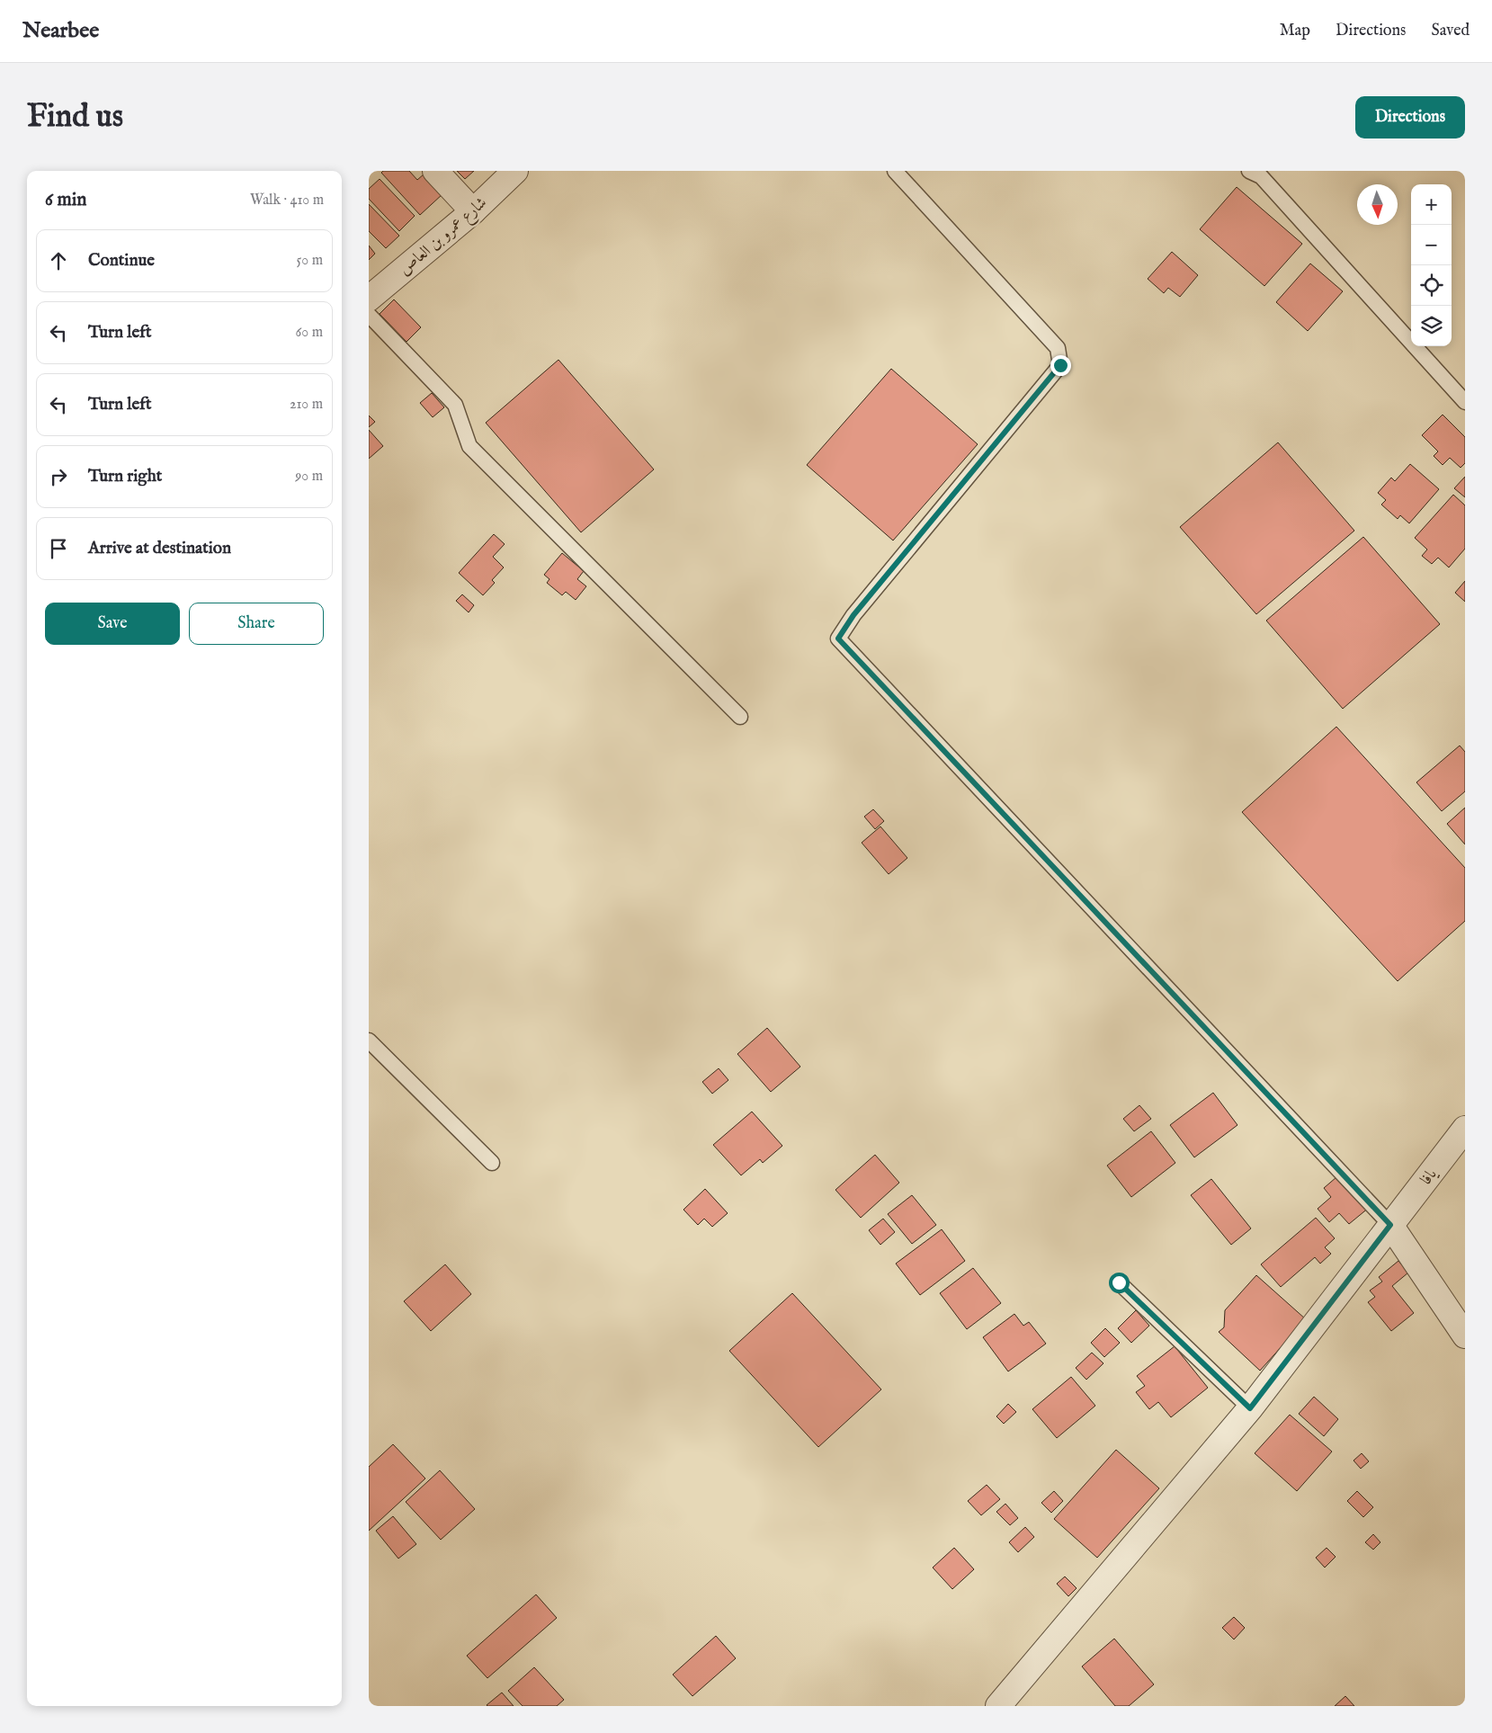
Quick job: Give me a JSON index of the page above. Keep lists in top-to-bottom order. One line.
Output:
{"streets":{"street":["شارع عمرو بن العاص","يافا"]},"north":"bottom","page":{"header":"Nearbee","nav":["Map","Directions","Saved"],"buttons":["Directions",["Save","Share"]],"title":"Find us","heading":["6 min","Walk · 410 m"],"map_buttons":["+","−"],"list":[["Continue","50 m"],["Turn left","60 m"],["Turn left","210 m"],["Turn right","90 m"],"Arrive at destination"]}}
